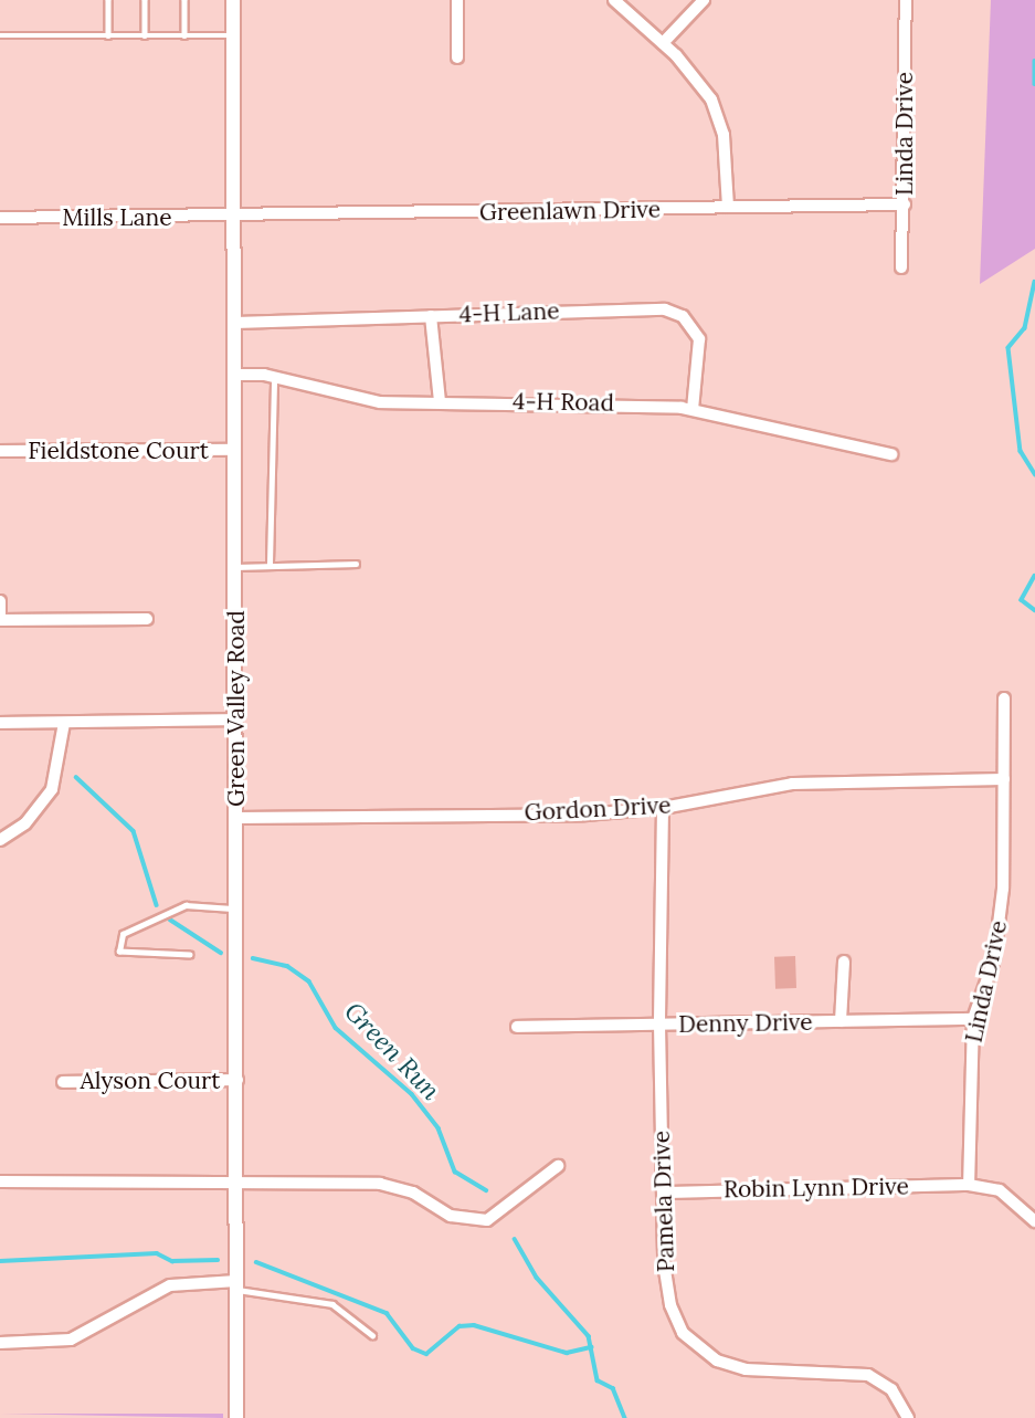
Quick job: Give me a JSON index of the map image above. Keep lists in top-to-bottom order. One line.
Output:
{"streets":{"street":["Linda Drive","Greenlawn Drive","Mills Lane","4-H Lane","4-H Road","Fieldstone Court","Green Valley Road","Gordon Drive","Denny Drive","Alyson Court","Robin Lynn Drive","Pamela Drive"]},"crossings":[["Linda Drive","Greenlawn Drive"],["Linda Drive","Gordon Drive"],["Linda Drive","Denny Drive"],["Linda Drive","Robin Lynn Drive"],["Greenlawn Drive","Mills Lane"],["Greenlawn Drive","Green Valley Road"],["Mills Lane","Green Valley Road"],["4-H Lane","4-H Road"],["4-H Lane","Green Valley Road"],["4-H Road","Green Valley Road"],["Fieldstone Court","Green Valley Road"],["Green Valley Road","Gordon Drive"],["Green Valley Road","Alyson Court"],["Gordon Drive","Pamela Drive"],["Denny Drive","Pamela Drive"],["Robin Lynn Drive","Pamela Drive"]],"water":["Green Run"]}
